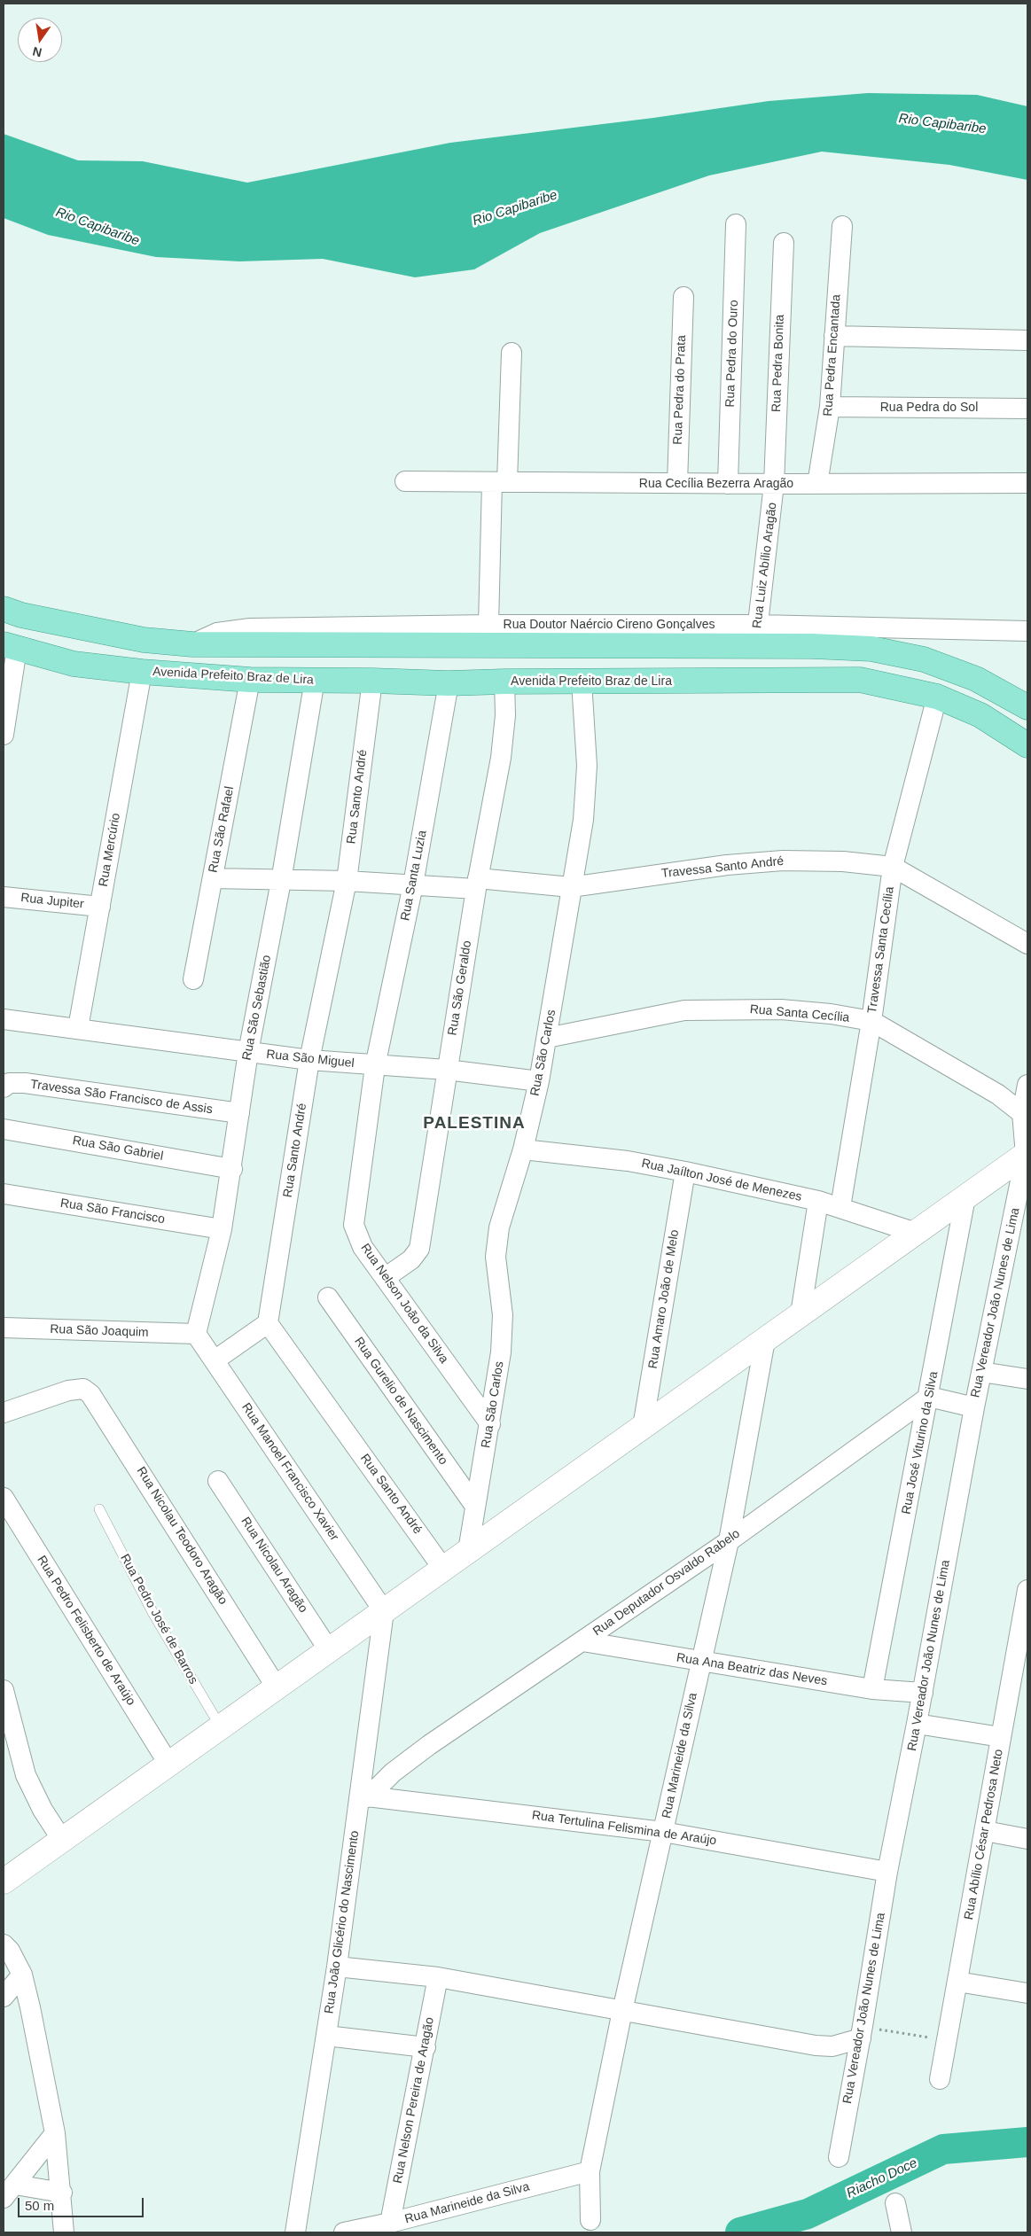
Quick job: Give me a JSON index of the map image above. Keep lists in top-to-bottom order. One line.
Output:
{"streets":{"main road":["Avenida Prefeito Braz de Lira"],"street":["Rua Pedra do Ouro","Rua Pedra Encantada","Rua Pedra Bonita","Rua Pedra do Prata","Rua Pedra do Sol","Rua Cecília Bezerra Aragão","Rua Luiz Abílio Aragão","Rua Doutor Naércio Cireno Gonçalves","Rua Santo André","Rua São Rafael","Rua Mercúrio","Travessa Santo André","Rua Santa Luzia","Rua Jupiter","Travessa Santa Cecília","Rua São Geraldo","Rua São Sebastião","Rua Santa Cecília","Rua São Carlos","Rua São Miguel","Travessa São Francisco de Assis","Rua São Gabriel","Rua Jaílton José de Menezes","Rua São Francisco","Rua Amaro João de Melo","Rua Vereador João Nunes de Lima","Rua Nelson João da Silva","Rua São Joaquim","Rua Gurelio de Nascimento","Rua José Viturino da Silva","Rua Manoel Francisco Xavier","Rua Nicolau Teodoro Aragão","Rua Nicolau Aragão","Rua Deputador Osvaldo Rabelo","Rua Pedro Felisberto de Araújo","Rua Ana Beatriz das Neves","Rua Marineide da Silva","Rua Tertulina Felismina de Araújo","Rua Abílio César Pedrosa Neto","Rua João Glicério do Nascimento","Rua Nelson Pereira de Aragão"],"lane":["Rua Pedro José de Barros"]},"crossings":[["Rua Pedra do Ouro","Rua Cecília Bezerra Aragão"],["Rua Pedra Encantada","Rua Pedra do Sol"],["Rua Pedra Encantada","Rua Cecília Bezerra Aragão"],["Rua Pedra Bonita","Rua Cecília Bezerra Aragão"],["Rua Pedra Bonita","Rua Luiz Abílio Aragão"],["Rua Pedra do Prata","Rua Cecília Bezerra Aragão"],["Rua Cecília Bezerra Aragão","Rua Luiz Abílio Aragão"],["Rua Luiz Abílio Aragão","Rua Doutor Naércio Cireno Gonçalves"],["Avenida Prefeito Braz de Lira","Rua Santo André"],["Avenida Prefeito Braz de Lira","Rua São Rafael"],["Avenida Prefeito Braz de Lira","Rua Mercúrio"],["Avenida Prefeito Braz de Lira","Rua Santa Luzia"],["Avenida Prefeito Braz de Lira","Travessa Santa Cecília"],["Avenida Prefeito Braz de Lira","Rua São Geraldo"],["Avenida Prefeito Braz de Lira","Rua São Sebastião"],["Avenida Prefeito Braz de Lira","Rua São Carlos"],["Rua Santo André","Travessa Santo André"],["Rua Santo André","Rua São Miguel"],["Rua São Rafael","Travessa Santo André"],["Rua Mercúrio","Rua Jupiter"],["Rua Mercúrio","Rua São Miguel"],["Travessa Santo André","Rua Santa Luzia"],["Travessa Santo André","Travessa Santa Cecília"],["Travessa Santo André","Rua São Geraldo"],["Travessa Santo André","Rua São Sebastião"],["Travessa Santo André","Rua São Carlos"],["Rua Santa Luzia","Rua São Miguel"],["Rua Santa Luzia","Rua Nelson João da Silva"],["Travessa Santa Cecília","Rua Santa Cecília"],["Travessa Santa Cecília","Rua Jaílton José de Menezes"],["Rua São Geraldo","Rua São Miguel"],["Rua São Geraldo","Rua Nelson João da Silva"],["Rua São Sebastião","Rua São Miguel"],["Rua São Sebastião","Travessa São Francisco de Assis"],["Rua São Sebastião","Rua São Gabriel"],["Rua São Sebastião","Rua São Francisco"],["Rua São Sebastião","Rua São Joaquim"],["Rua São Sebastião","Rua Manoel Francisco Xavier"],["Rua Santa Cecília","Rua São Carlos"],["Rua São Carlos","Rua São Miguel"],["Rua São Carlos","Rua Jaílton José de Menezes"],["Rua São Carlos","Rua Nelson João da Silva"],["Rua São Carlos","Rua Gurelio de Nascimento"],["Rua São Miguel","Rua Nelson João da Silva"],["Rua Jaílton José de Menezes","Rua Amaro João de Melo"],["Rua Vereador João Nunes de Lima","Rua Ana Beatriz das Neves"],["Rua Vereador João Nunes de Lima","Rua Tertulina Felismina de Araújo"],["Rua São Joaquim","Rua Manoel Francisco Xavier"],["Rua José Viturino da Silva","Rua Deputador Osvaldo Rabelo"],["Rua José Viturino da Silva","Rua Ana Beatriz das Neves"],["Rua Manoel Francisco Xavier","Rua João Glicério do Nascimento"],["Rua Deputador Osvaldo Rabelo","Rua Ana Beatriz das Neves"],["Rua Deputador Osvaldo Rabelo","Rua Marineide da Silva"],["Rua Deputador Osvaldo Rabelo","Rua Tertulina Felismina de Araújo"],["Rua Deputador Osvaldo Rabelo","Rua João Glicério do Nascimento"],["Rua Ana Beatriz das Neves","Rua Marineide da Silva"],["Rua Marineide da Silva","Rua Tertulina Felismina de Araújo"],["Rua Marineide da Silva","Rua Nelson Pereira de Aragão"],["Rua Tertulina Felismina de Araújo","Rua João Glicério do Nascimento"]],"districts":["PALESTINA"],"water":["Rio Capibaribe","Riacho Doce"],"scale_bar":"50 m","north":"bottom"}
